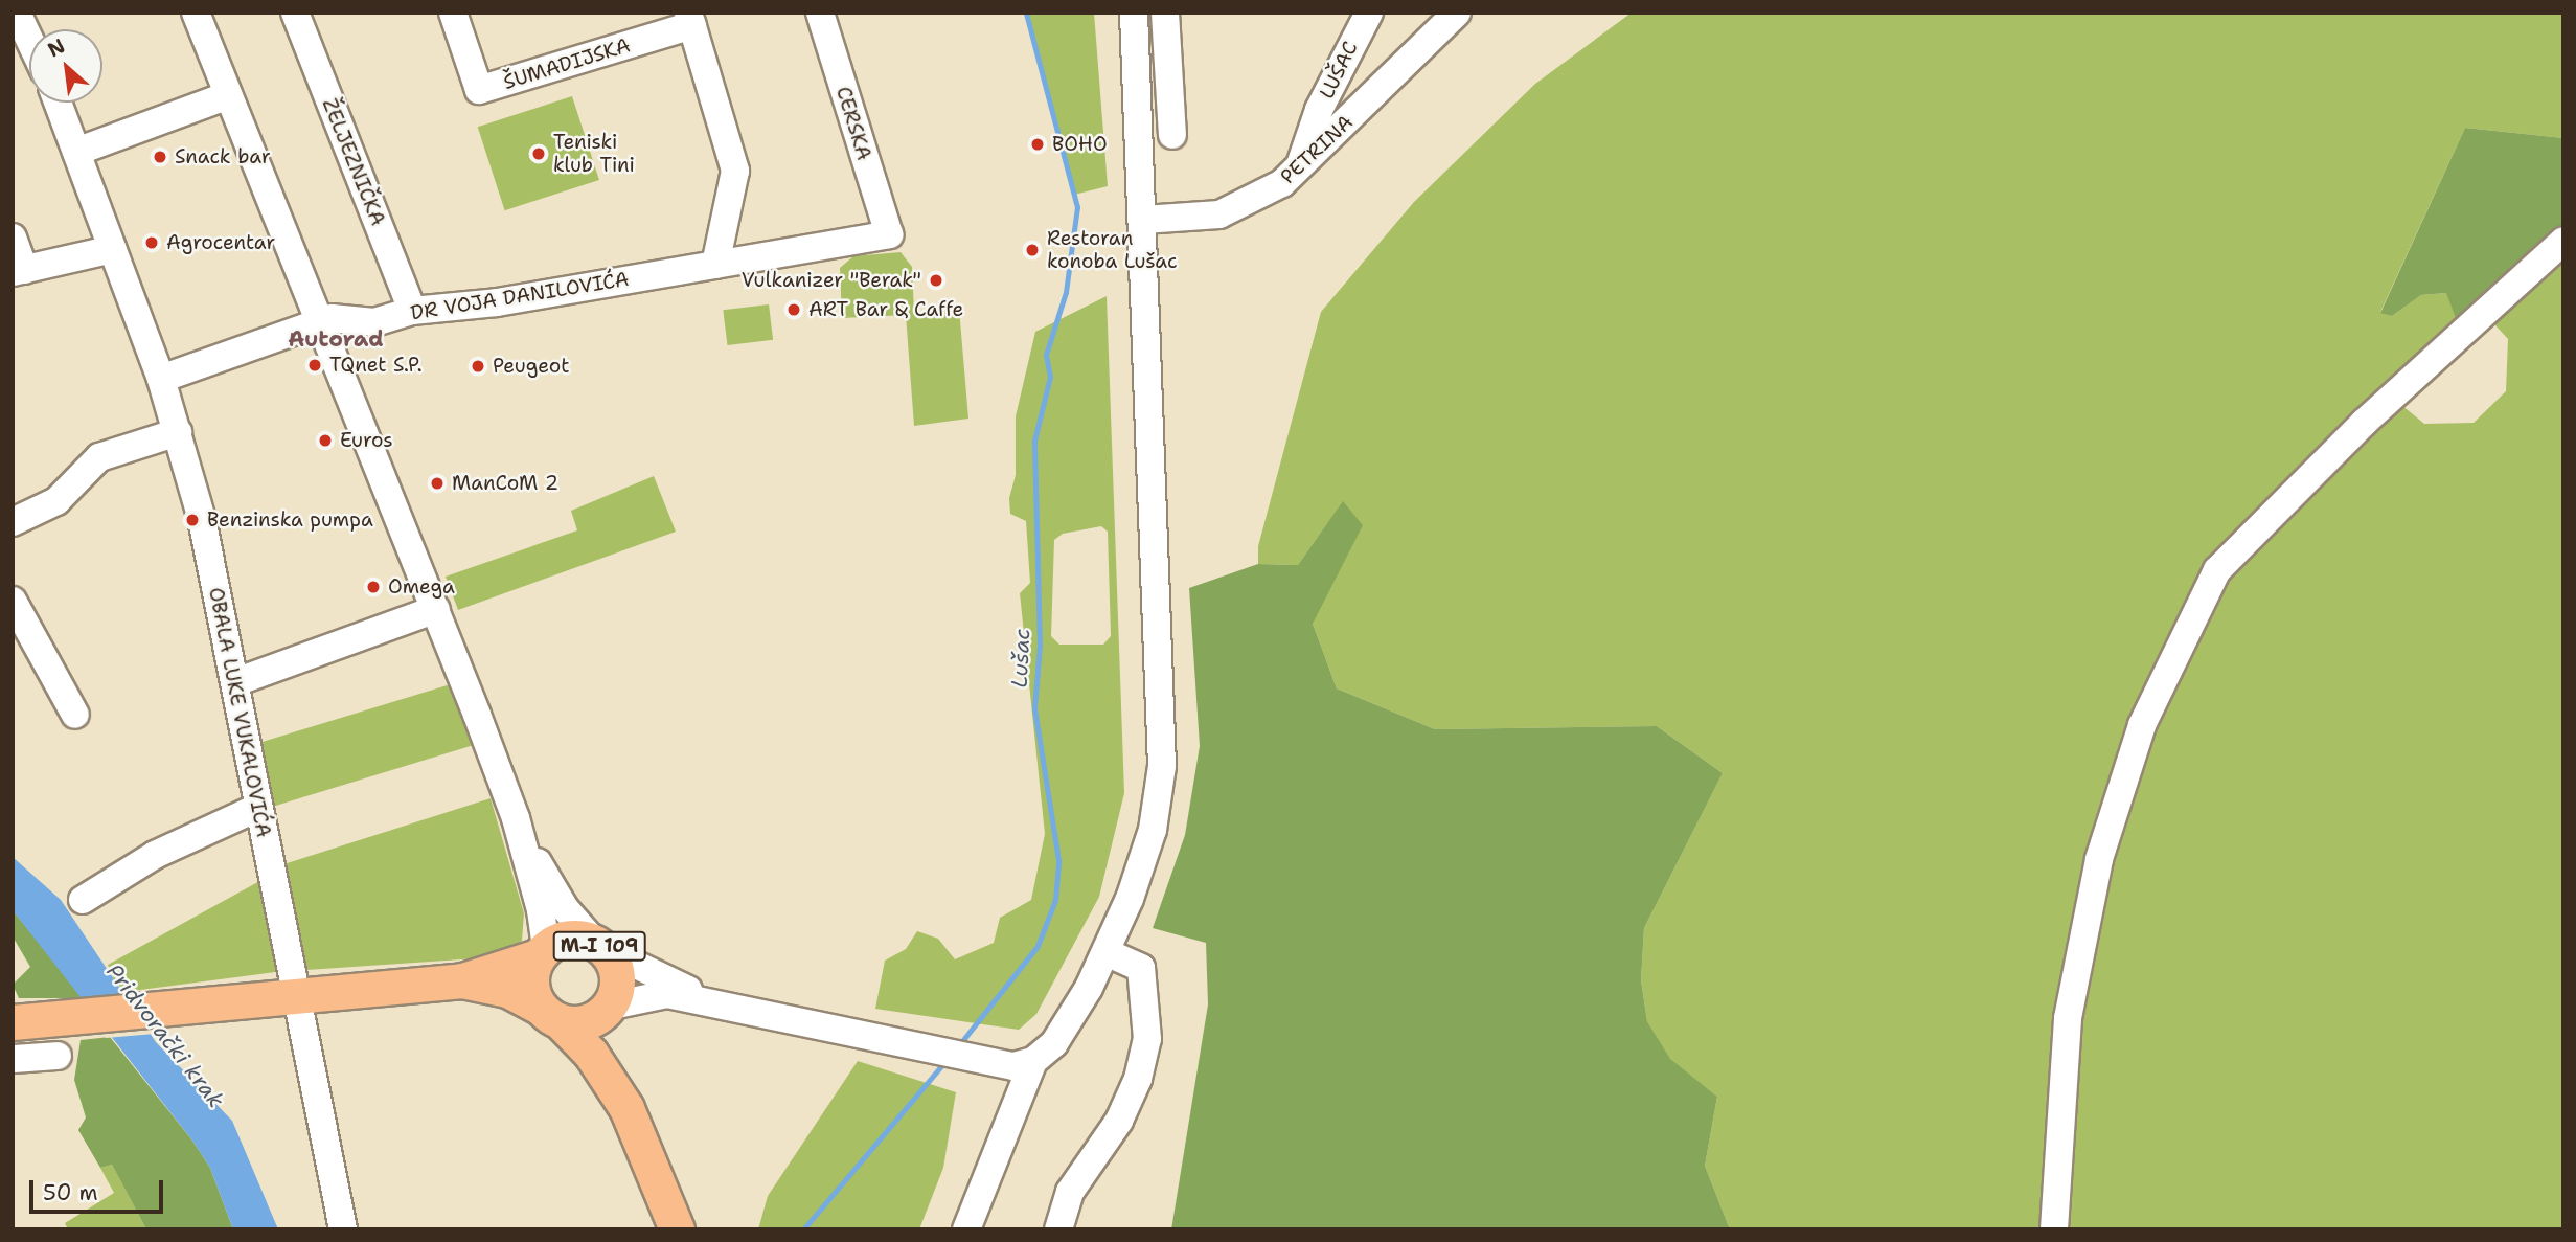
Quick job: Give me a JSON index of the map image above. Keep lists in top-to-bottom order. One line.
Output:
{"streets":{"main road":["M-I 109"],"street":["ŠUMADIJSKA","LUŠAC","CERSKA","PETRINA","ŽELJEZNIČKA","DR VOJA DANILOVIĆA","OBALA LUKE VUKALOVIĆA"]},"crossings":[["LUŠAC","PETRINA"],["CERSKA","DR VOJA DANILOVIĆA"],["ŽELJEZNIČKA","DR VOJA DANILOVIĆA"],["DR VOJA DANILOVIĆA","OBALA LUKE VUKALOVIĆA"],["OBALA LUKE VUKALOVIĆA","M-I 109"]],"districts":["Autorad"],"water":["Lušac","Pridvorački krak"],"places":["BOHO","Teniski klub Tini","Snack bar","Agrocentar","Restoran konoba Lušac","Vulkanizer \"Berak\"","ART Bar & Caffe","TQnet S.P.","Peugeot","Euros","ManCoM 2","Benzinska pumpa","Omega"],"scale_bar":"50 m","north":"top left"}
